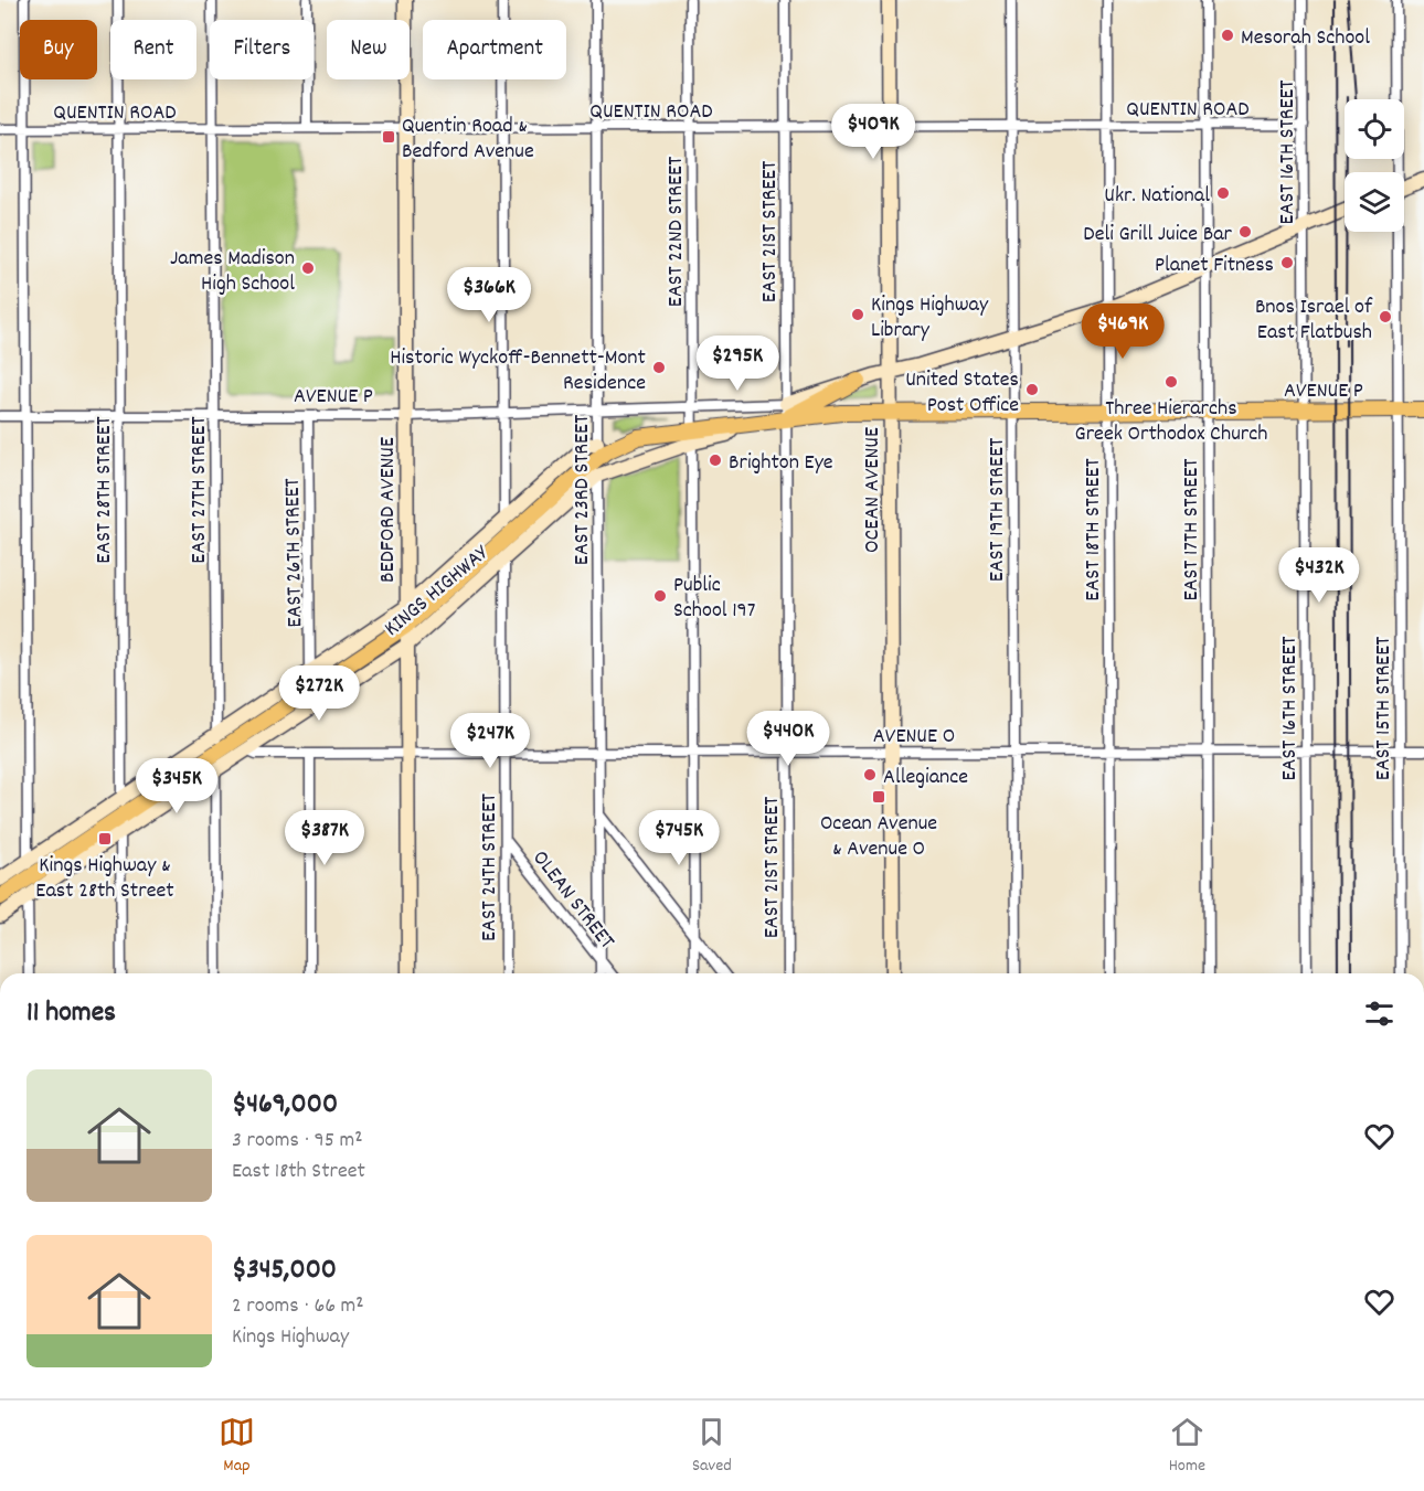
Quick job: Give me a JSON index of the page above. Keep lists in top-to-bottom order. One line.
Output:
{"streets":{"main road":["AVENUE P","KINGS HIGHWAY"],"street":["QUENTIN ROAD","EAST 16TH STREET","EAST 22ND STREET","EAST 21ST STREET","EAST 28TH STREET","EAST 27TH STREET","EAST 23RD STREET","OCEAN AVENUE","BEDFORD AVENUE","EAST 19TH STREET","EAST 18TH STREET","EAST 17TH STREET","EAST 26TH STREET","EAST 15TH STREET","AVENUE O","EAST 24TH STREET","OLEAN STREET"]},"crossings":[["QUENTIN ROAD","EAST 16TH STREET"],["QUENTIN ROAD","EAST 22ND STREET"],["QUENTIN ROAD","EAST 21ST STREET"],["QUENTIN ROAD","EAST 28TH STREET"],["QUENTIN ROAD","EAST 27TH STREET"],["QUENTIN ROAD","EAST 23RD STREET"],["QUENTIN ROAD","OCEAN AVENUE"],["QUENTIN ROAD","BEDFORD AVENUE"],["QUENTIN ROAD","EAST 19TH STREET"],["QUENTIN ROAD","EAST 18TH STREET"],["QUENTIN ROAD","EAST 17TH STREET"],["QUENTIN ROAD","EAST 24TH STREET"],["EAST 16TH STREET","AVENUE P"],["EAST 16TH STREET","AVENUE O"],["EAST 22ND STREET","AVENUE P"],["EAST 22ND STREET","KINGS HIGHWAY"],["EAST 22ND STREET","AVENUE O"],["EAST 21ST STREET","AVENUE P"],["EAST 21ST STREET","KINGS HIGHWAY"],["EAST 21ST STREET","AVENUE O"],["AVENUE P","EAST 28TH STREET"],["AVENUE P","EAST 27TH STREET"],["AVENUE P","EAST 23RD STREET"],["AVENUE P","OCEAN AVENUE"],["AVENUE P","BEDFORD AVENUE"],["AVENUE P","EAST 19TH STREET"],["AVENUE P","EAST 18TH STREET"],["AVENUE P","EAST 17TH STREET"],["AVENUE P","EAST 26TH STREET"],["AVENUE P","KINGS HIGHWAY"],["AVENUE P","EAST 15TH STREET"],["AVENUE P","EAST 24TH STREET"],["EAST 28TH STREET","KINGS HIGHWAY"],["EAST 27TH STREET","KINGS HIGHWAY"],["EAST 23RD STREET","KINGS HIGHWAY"],["EAST 23RD STREET","AVENUE O"],["EAST 23RD STREET","OLEAN STREET"],["OCEAN AVENUE","AVENUE O"],["BEDFORD AVENUE","KINGS HIGHWAY"],["BEDFORD AVENUE","AVENUE O"],["EAST 19TH STREET","AVENUE O"],["EAST 18TH STREET","AVENUE O"],["EAST 17TH STREET","AVENUE O"],["EAST 26TH STREET","KINGS HIGHWAY"],["KINGS HIGHWAY","AVENUE O"],["KINGS HIGHWAY","EAST 24TH STREET"],["EAST 15TH STREET","AVENUE O"],["AVENUE O","EAST 24TH STREET"],["EAST 24TH STREET","OLEAN STREET"]],"places":{"other":["Mesorah School","Ukr. National","Deli Grill Juice Bar","Planet Fitness","James Madison High School","Kings Highway Library","Bnos Israel of East Flatbush","Historic Wyckoff-Bennett-Mont Residence","Three Hierarchs Greek Orthodox Church","United States Post Office","Brighton Eye","Public School 197","Allegiance"],"transit":["Quentin Road & Bedford Avenue","Ocean Avenue & Avenue O","Kings Highway & East 28th Street"]},"page":{"chip":["Buy","Rent","Filters","New","Apartment"],"price":["$409K","$366K","$469K","$295K","$432K","$272K","$440K","$247K","$345K","$387K","$745K"],"heading":"11 homes","list":[{"name":"$469,000","note":"3 rooms · 95 m² · East 18th Street"},{"name":"$345,000","note":"2 rooms · 66 m² · Kings Highway"}],"tabs":["Map","Saved","Home"]}}
